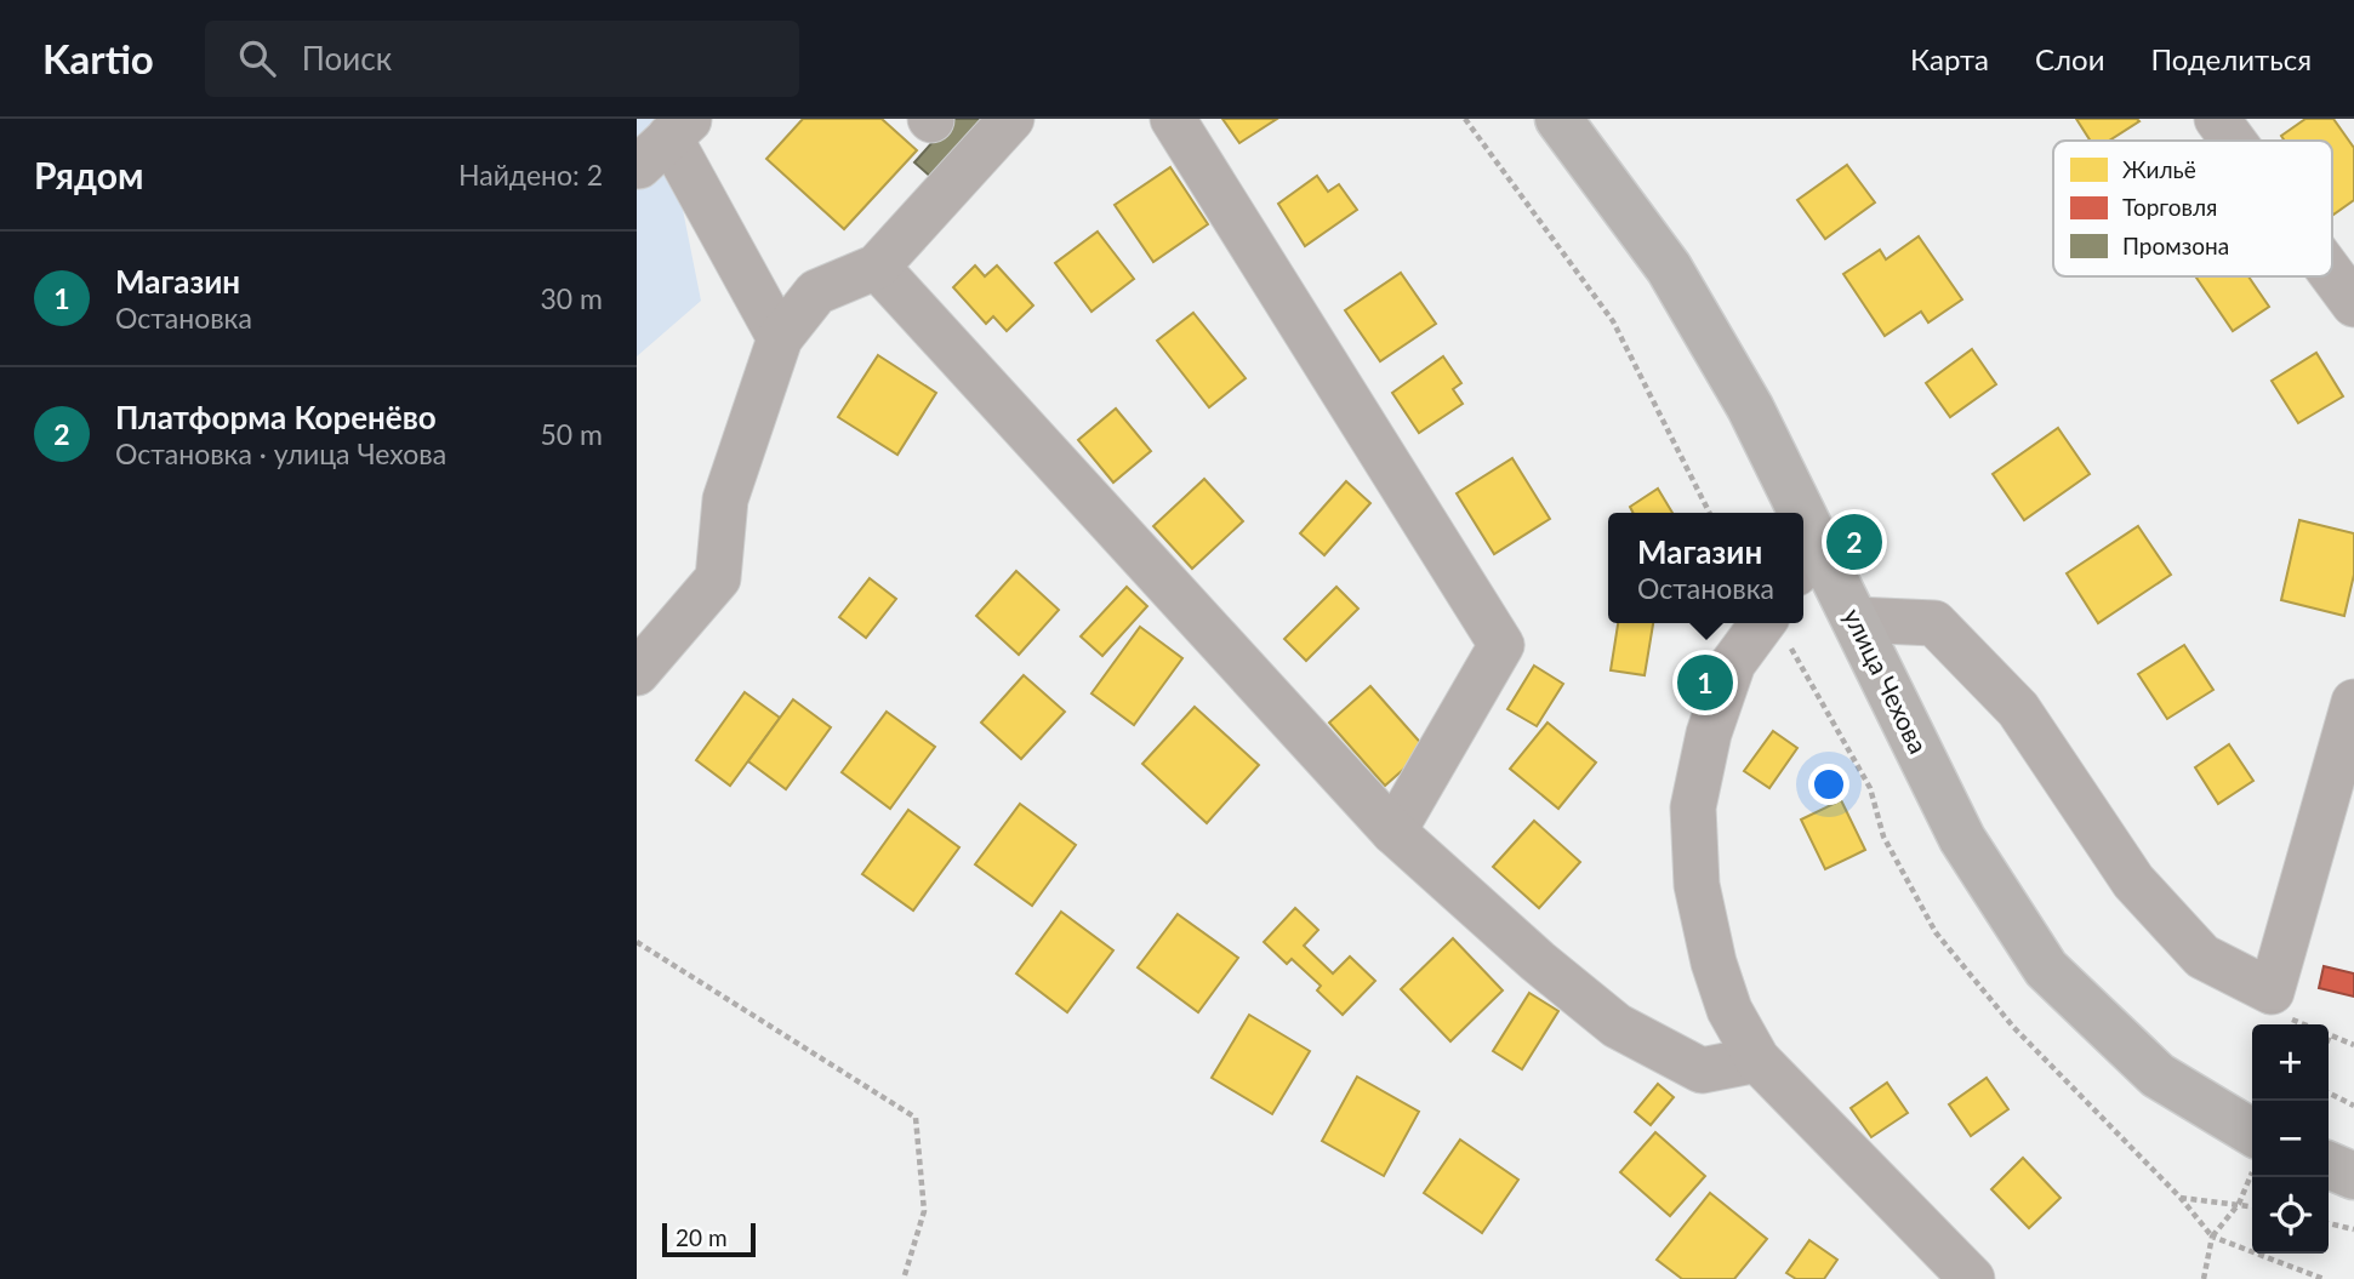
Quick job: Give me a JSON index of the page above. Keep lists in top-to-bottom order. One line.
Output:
{"streets":{"main road":["улица Чехова"]},"legend":["Жильё","Торговля","Промзона"],"scale_bar":"20 m","page":{"header":"Kartio","search":"Поиск","nav":["Карта","Слои","Поделиться"],"heading":["Рядом","Найдено: 2"],"list":[{"mark":"1","name":"Магазин","note":"Остановка","value":"30 m"},{"mark":"2","name":"Платформа Коренёво","note":"Остановка · улица Чехова","value":"50 m"}],"pins":["2","1"],"popup":["Магазин","Остановка"],"map_buttons":["+","−"],"scale":"20 m"}}
